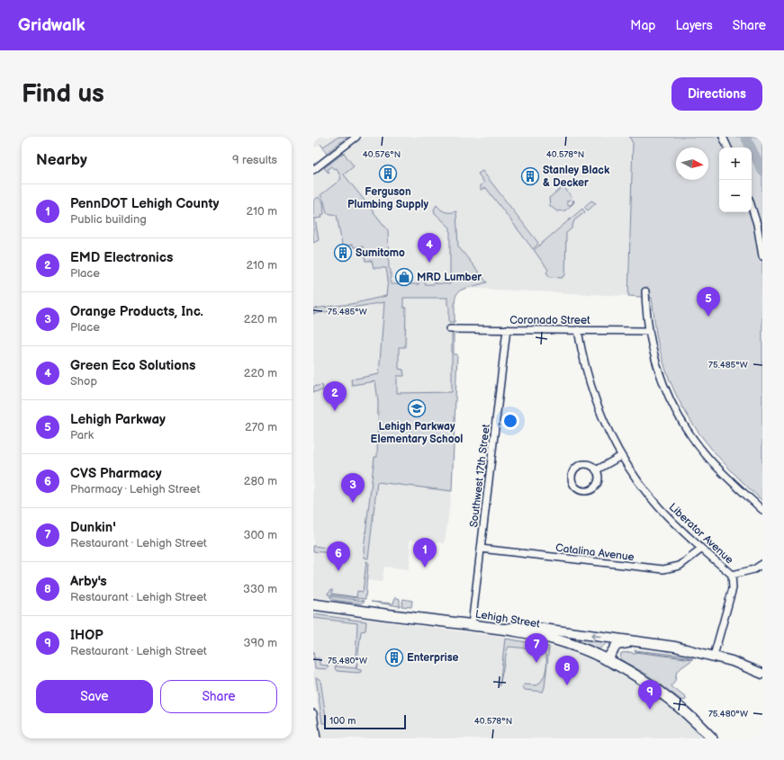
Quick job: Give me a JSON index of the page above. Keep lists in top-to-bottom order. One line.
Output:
{"streets":{"main road":["Lehigh Street"],"street":["Coronado Street","Southwest 17th Street","Liberator Avenue","Catalina Avenue"]},"crossings":[["Coronado Street","Southwest 17th Street"],["Coronado Street","Liberator Avenue"],["Southwest 17th Street","Catalina Avenue"],["Southwest 17th Street","Lehigh Street"],["Liberator Avenue","Catalina Avenue"]],"places":{"building":["Ferguson Plumbing Supply","Stanley Black & Decker","Sumitomo","Enterprise"],"shop":["MRD Lumber"],"school or university":["Lehigh Parkway Elementary School"]},"scale_bar":"100 m","north":"right","page":{"header":"Gridwalk","nav":["Map","Layers","Share"],"buttons":["Directions",["Save","Share"]],"title":"Find us","heading":["Nearby","9 results"],"map_buttons":["+","−"],"list":[{"mark":"1","name":"PennDOT Lehigh County","note":"Public building","value":"210 m"},{"mark":"2","name":"EMD Electronics","note":"Place","value":"210 m"},{"mark":"3","name":"Orange Products, Inc.","note":"Place","value":"220 m"},{"mark":"4","name":"Green Eco Solutions","note":"Shop","value":"220 m"},{"mark":"5","name":"Lehigh Parkway","note":"Park","value":"270 m"},{"mark":"6","name":"CVS Pharmacy","note":"Pharmacy · Lehigh Street","value":"280 m"},{"mark":"7","name":"Dunkin'","note":"Restaurant · Lehigh Street","value":"300 m"},{"mark":"8","name":"Arby's","note":"Restaurant · Lehigh Street","value":"330 m"},{"mark":"9","name":"IHOP","note":"Restaurant · Lehigh Street","value":"390 m"}],"pins":["4","5","2","3","1","6","7","8","9"],"scale":"100 m"},"coordinates":["40.576°N","40.578°N","75.485°W","75.480°W"]}
